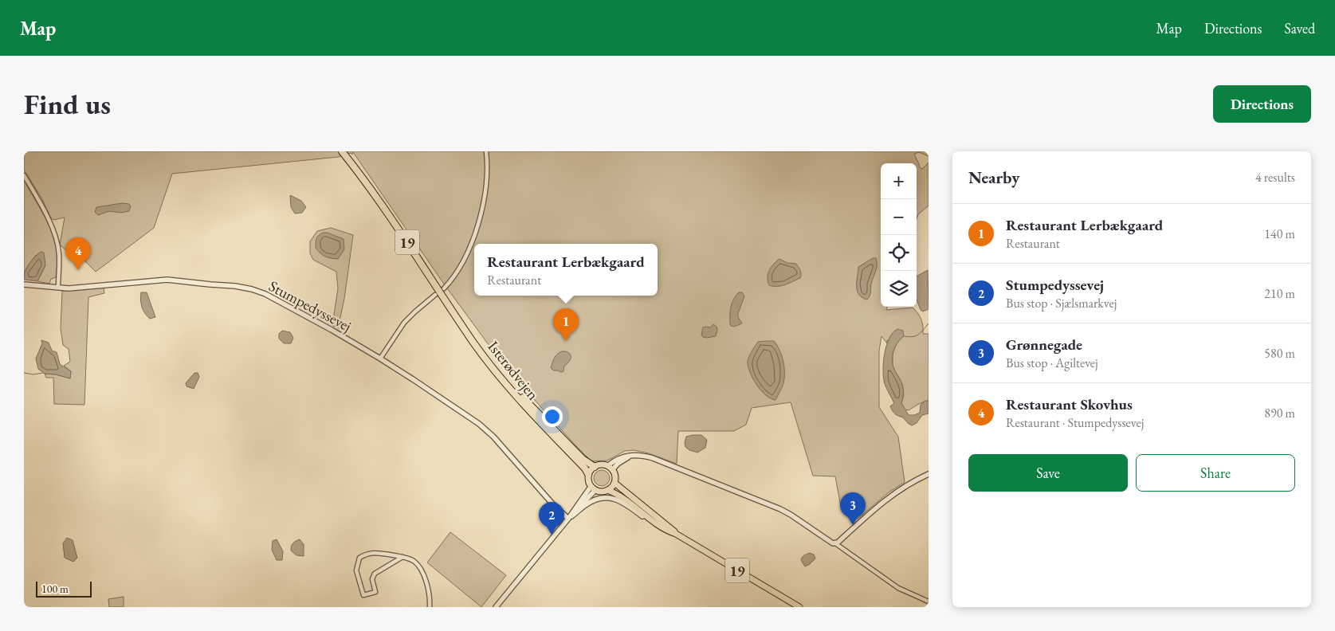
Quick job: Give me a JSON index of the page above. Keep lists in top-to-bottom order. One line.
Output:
{"streets":{"highway":["19","Isterødvejen"],"street":["Stumpedyssevej"]},"crossings":[["19","Isterødvejen"]],"scale_bar":"100 m","page":{"header":"Map","nav":["Map","Directions","Saved"],"buttons":["Directions",["Save","Share"]],"title":"Find us","heading":["Nearby","4 results"],"map_buttons":["+","−"],"list":[{"mark":"1","name":"Restaurant Lerbækgaard","note":"Restaurant","value":"140 m"},{"mark":"2","name":"Stumpedyssevej","note":"Bus stop · Sjælsmarkvej","value":"210 m"},{"mark":"3","name":"Grønnegade","note":"Bus stop · Agiltevej","value":"580 m"},{"mark":"4","name":"Restaurant Skovhus","note":"Restaurant · Stumpedyssevej","value":"890 m"}],"pins":["4","1","3","2"],"popup":["Restaurant Lerbækgaard","Restaurant"],"scale":"100 m"}}
